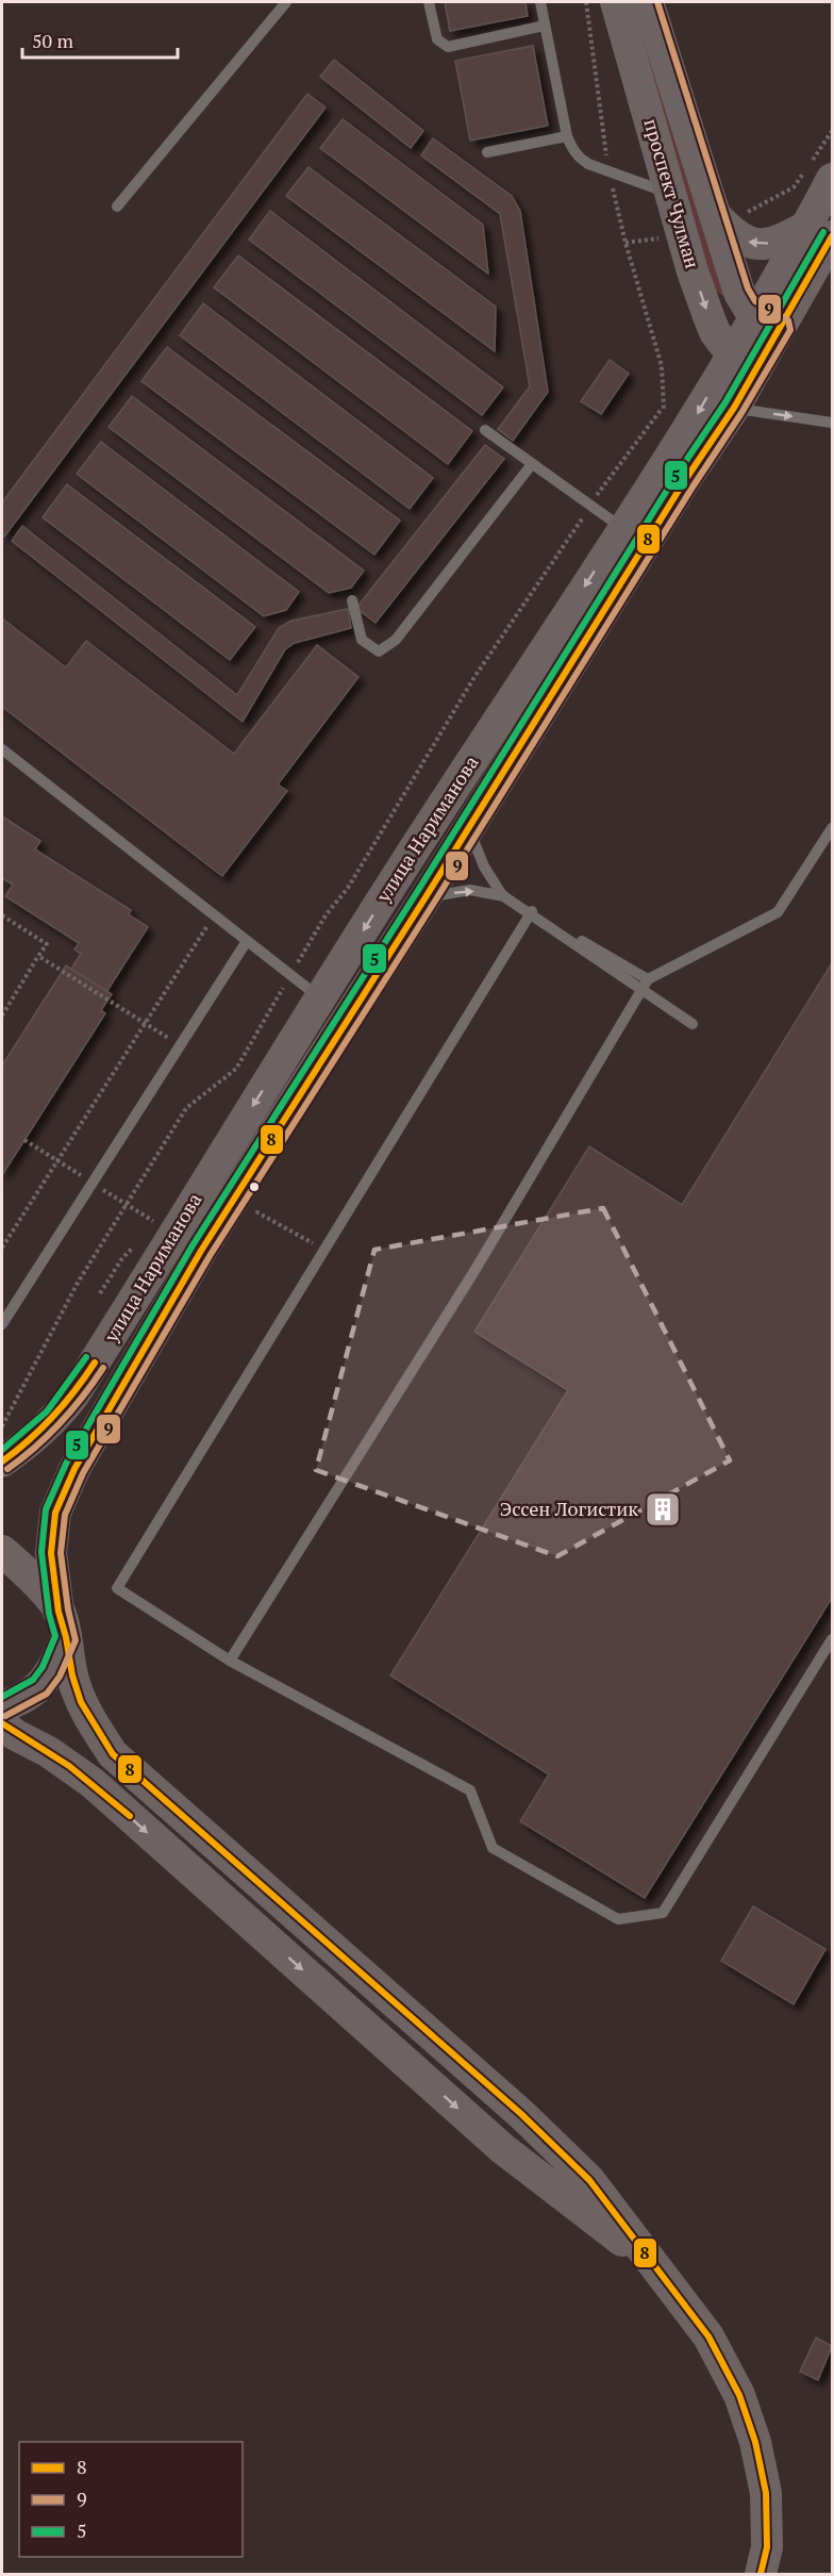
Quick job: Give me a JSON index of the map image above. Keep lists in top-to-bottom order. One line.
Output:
{"streets":{"main road":["проспект Чулман","улица Нариманова"]},"crossings":[["проспект Чулман","улица Нариманова"]],"places":{"building":["Эссен Логистик"]},"lines":["transit line 9","transit line 5","transit line 8"],"legend":["8","9","5"],"scale_bar":"50 m"}
